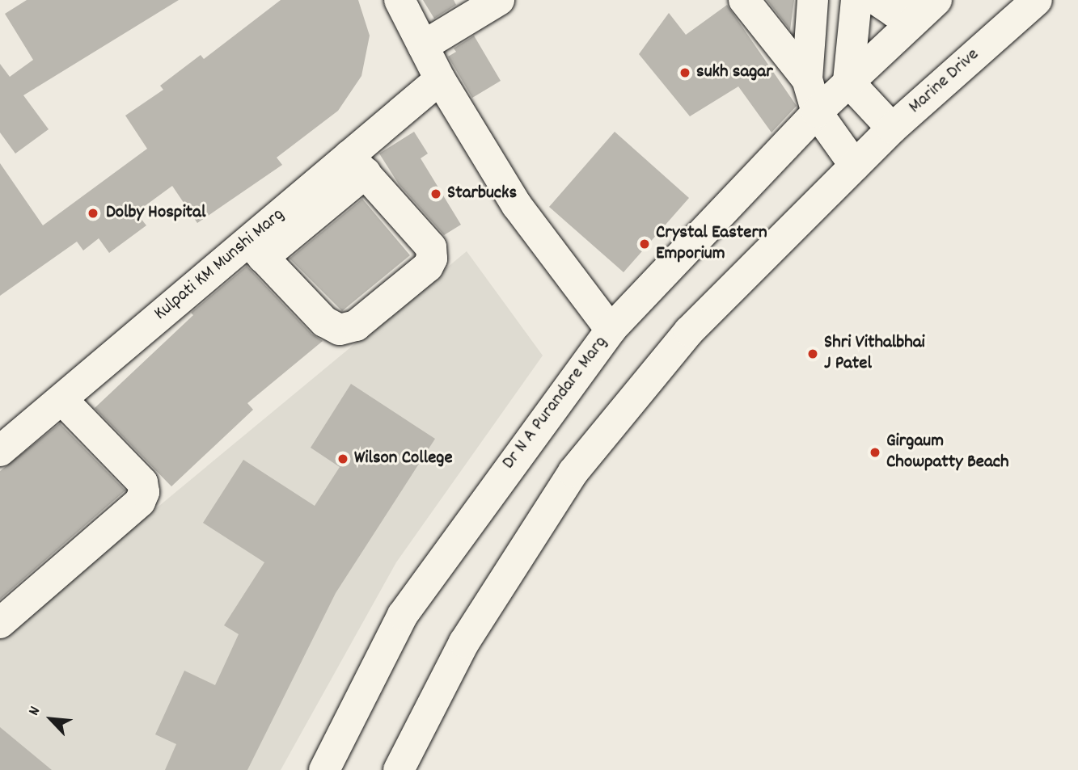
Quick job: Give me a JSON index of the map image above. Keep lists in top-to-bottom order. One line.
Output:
{"streets":{"main road":["Marine Drive","Kulpati KM Munshi Marg","Dr N A Purandare Marg"]},"places":["sukh sagar","Starbucks","Dolby Hospital","Crystal Eastern Emporium","Shri Vithalbhai J Patel","Girgaum Chowpatty Beach","Wilson College"],"north":"top left"}
